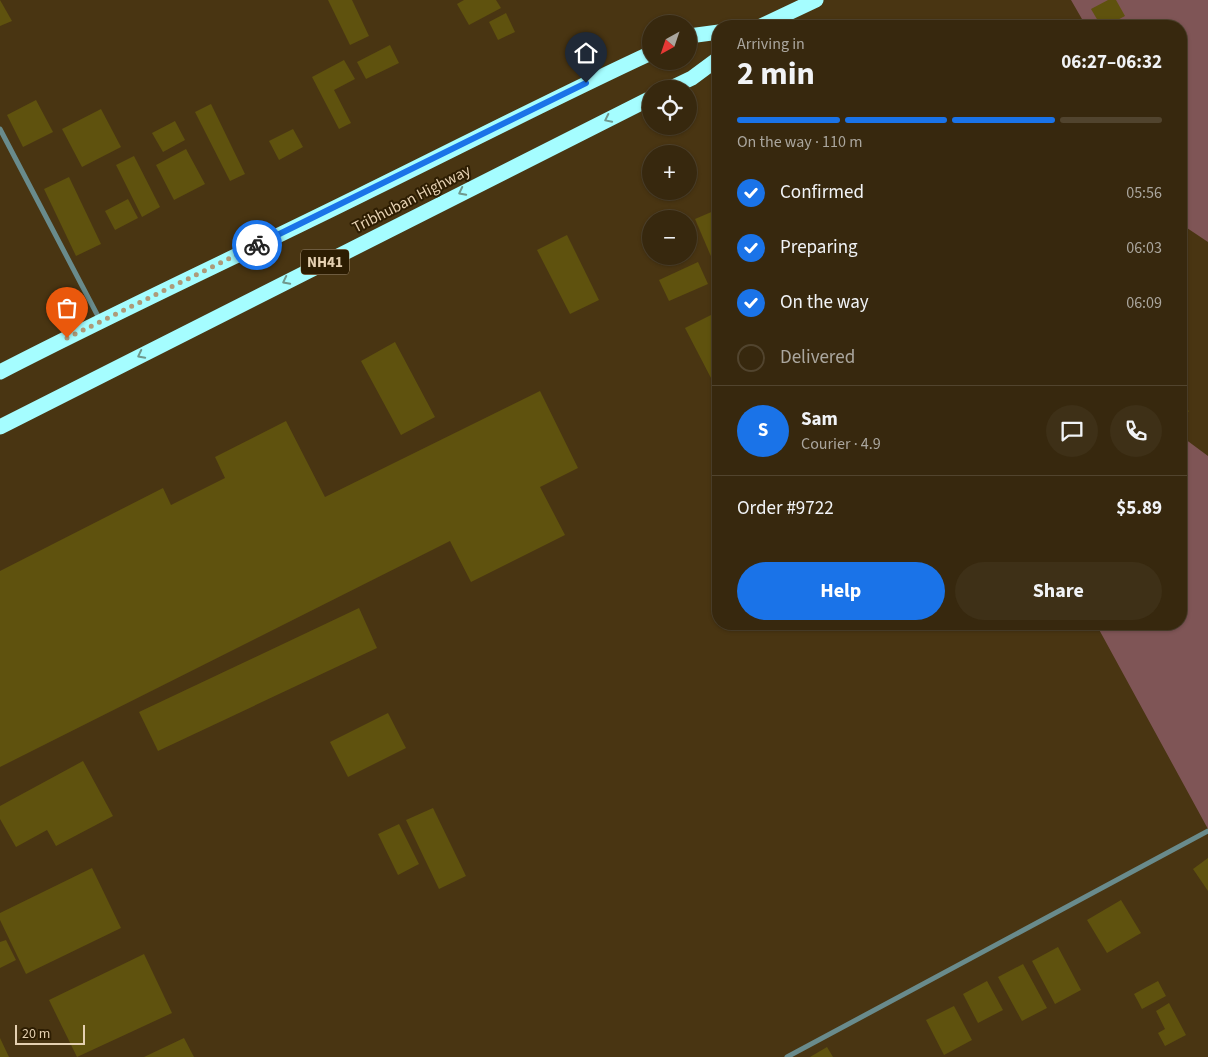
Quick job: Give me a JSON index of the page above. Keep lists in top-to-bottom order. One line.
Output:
{"streets":{"highway":["Tribhuban Highway","NH41"]},"scale_bar":"20 m","north":"bottom left","page":{"map_buttons":["+","−"],"heading":["2 min","Arriving in","06:27–06:32"],"panel":["Sam","Courier · 4.9","Order #9722","$5.89"],"bar":"On the way · 110 m","list":[["Confirmed","05:56"],["Preparing","06:03"],["On the way","06:09"],"Delivered"],"round":"S","buttons":["Help","Share"],"scale":"20 m"}}
